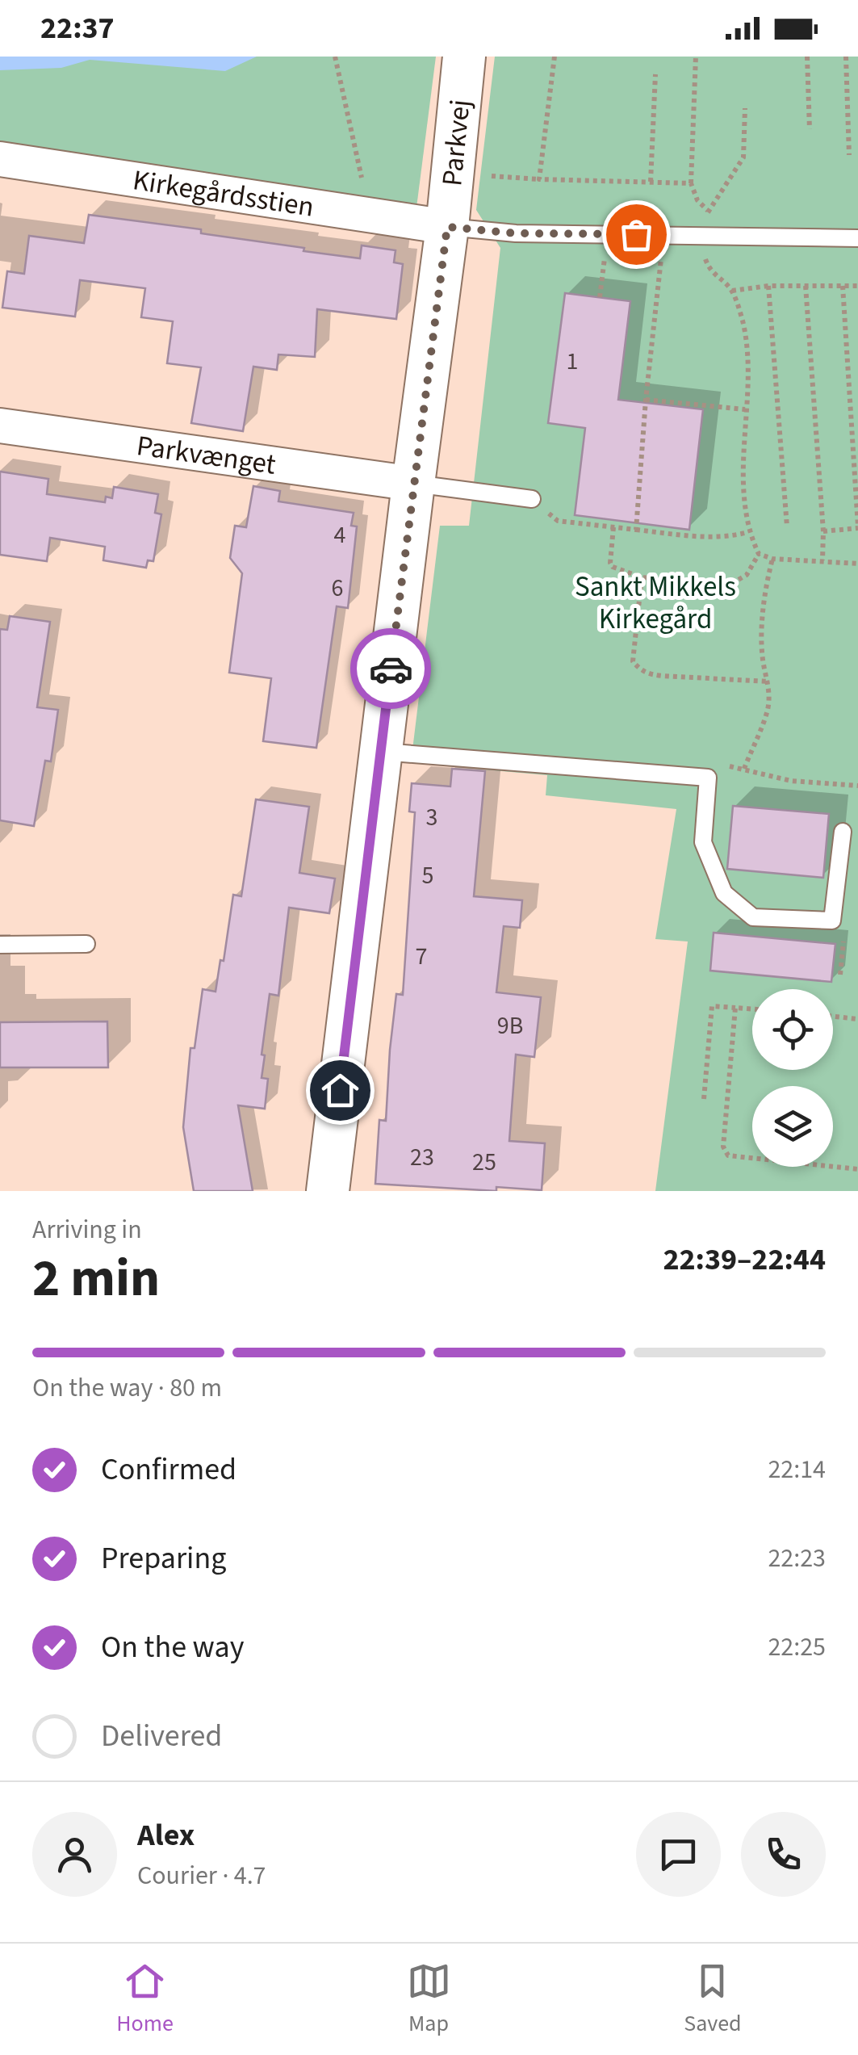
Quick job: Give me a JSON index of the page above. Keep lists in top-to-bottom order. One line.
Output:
{"streets":{"street":["Parkvej","Kirkegårdsstien","Parkvænget"]},"crossings":[["Parkvej","Kirkegårdsstien"],["Parkvej","Parkvænget"]],"parks":["Sankt Mikkels Kirkegård"],"house_numbers":["1","4","6","3","5","7","9B","23","25"],"page":{"status":"22:37","heading":["2 min","Arriving in","22:39–22:44"],"panel":["Alex","Courier · 4.7"],"bar":"On the way · 80 m","list":[["Confirmed","22:14"],["Preparing","22:23"],["On the way","22:25"],"Delivered"],"tabs":["Home","Map","Saved"]}}
